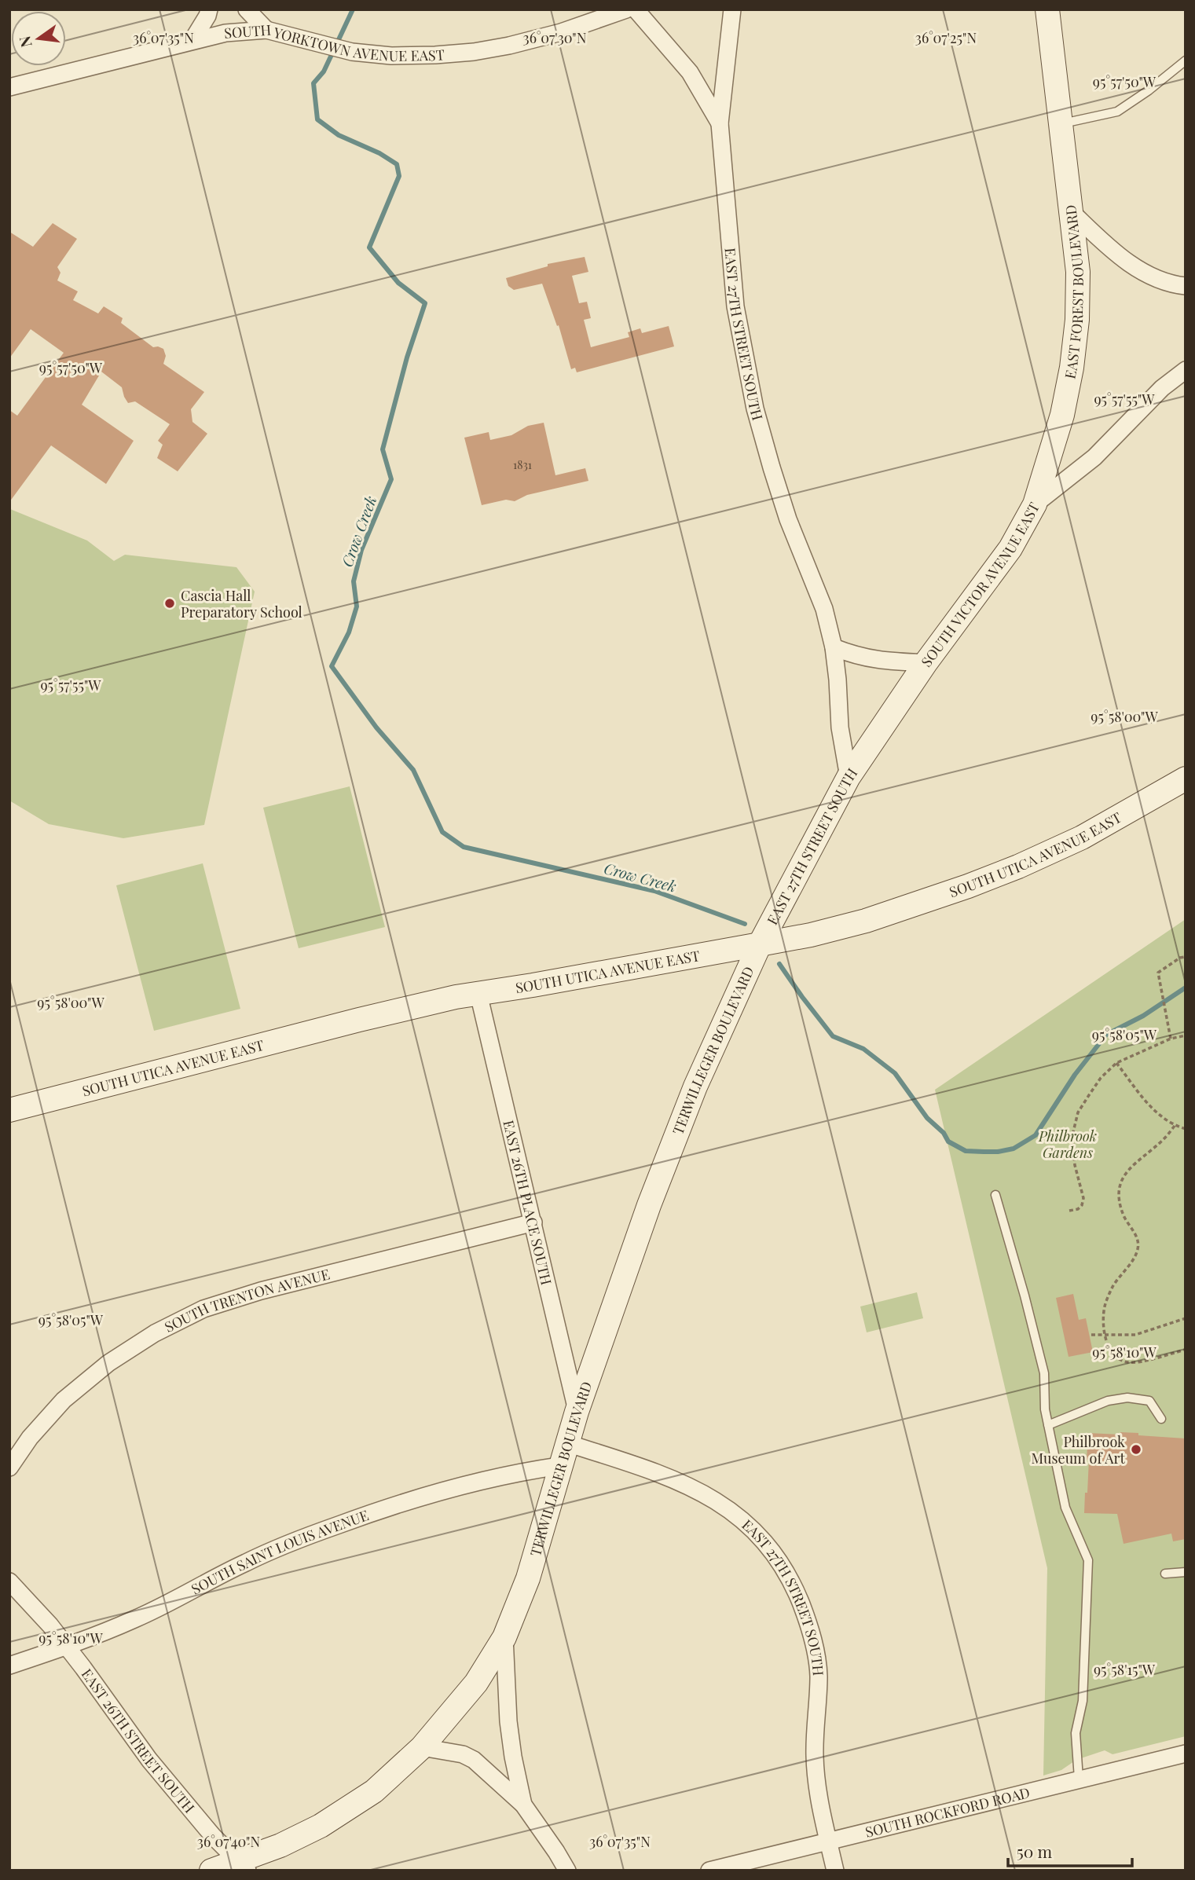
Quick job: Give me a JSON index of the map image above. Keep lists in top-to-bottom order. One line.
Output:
{"streets":{"street":["SOUTH YORKTOWN AVENUE EAST","EAST FOREST BOULEVARD","EAST 27TH STREET SOUTH","SOUTH VICTOR AVENUE EAST","SOUTH UTICA AVENUE EAST","TERWILLEGER BOULEVARD","EAST 26TH PLACE SOUTH","SOUTH TRENTON AVENUE","SOUTH SAINT LOUIS AVENUE","EAST 26TH STREET SOUTH","SOUTH ROCKFORD ROAD"]},"crossings":[["EAST FOREST BOULEVARD","SOUTH VICTOR AVENUE EAST"],["EAST 27TH STREET SOUTH","SOUTH VICTOR AVENUE EAST"],["EAST 27TH STREET SOUTH","SOUTH UTICA AVENUE EAST"],["EAST 27TH STREET SOUTH","TERWILLEGER BOULEVARD"],["EAST 27TH STREET SOUTH","SOUTH ROCKFORD ROAD"],["SOUTH UTICA AVENUE EAST","TERWILLEGER BOULEVARD"],["SOUTH UTICA AVENUE EAST","EAST 26TH PLACE SOUTH"],["TERWILLEGER BOULEVARD","EAST 26TH PLACE SOUTH"],["TERWILLEGER BOULEVARD","SOUTH SAINT LOUIS AVENUE"],["TERWILLEGER BOULEVARD","EAST 26TH STREET SOUTH"],["EAST 26TH PLACE SOUTH","SOUTH TRENTON AVENUE"],["SOUTH SAINT LOUIS AVENUE","EAST 26TH STREET SOUTH"]],"water":["Crow Creek"],"parks":["Philbrook Gardens"],"places":["Cascia Hall Preparatory School","Philbrook Museum of Art"],"house_numbers":["1831"],"scale_bar":"50 m","north":"left","coordinates":["36°07'25\"N","36°07'35\"N","36°07'30\"N","95°57'50\"W","95°57'55\"W","95°58'00\"W","95°58'05\"W","95°58'10\"W","95°58'15\"W","36°07'40\"N"]}
